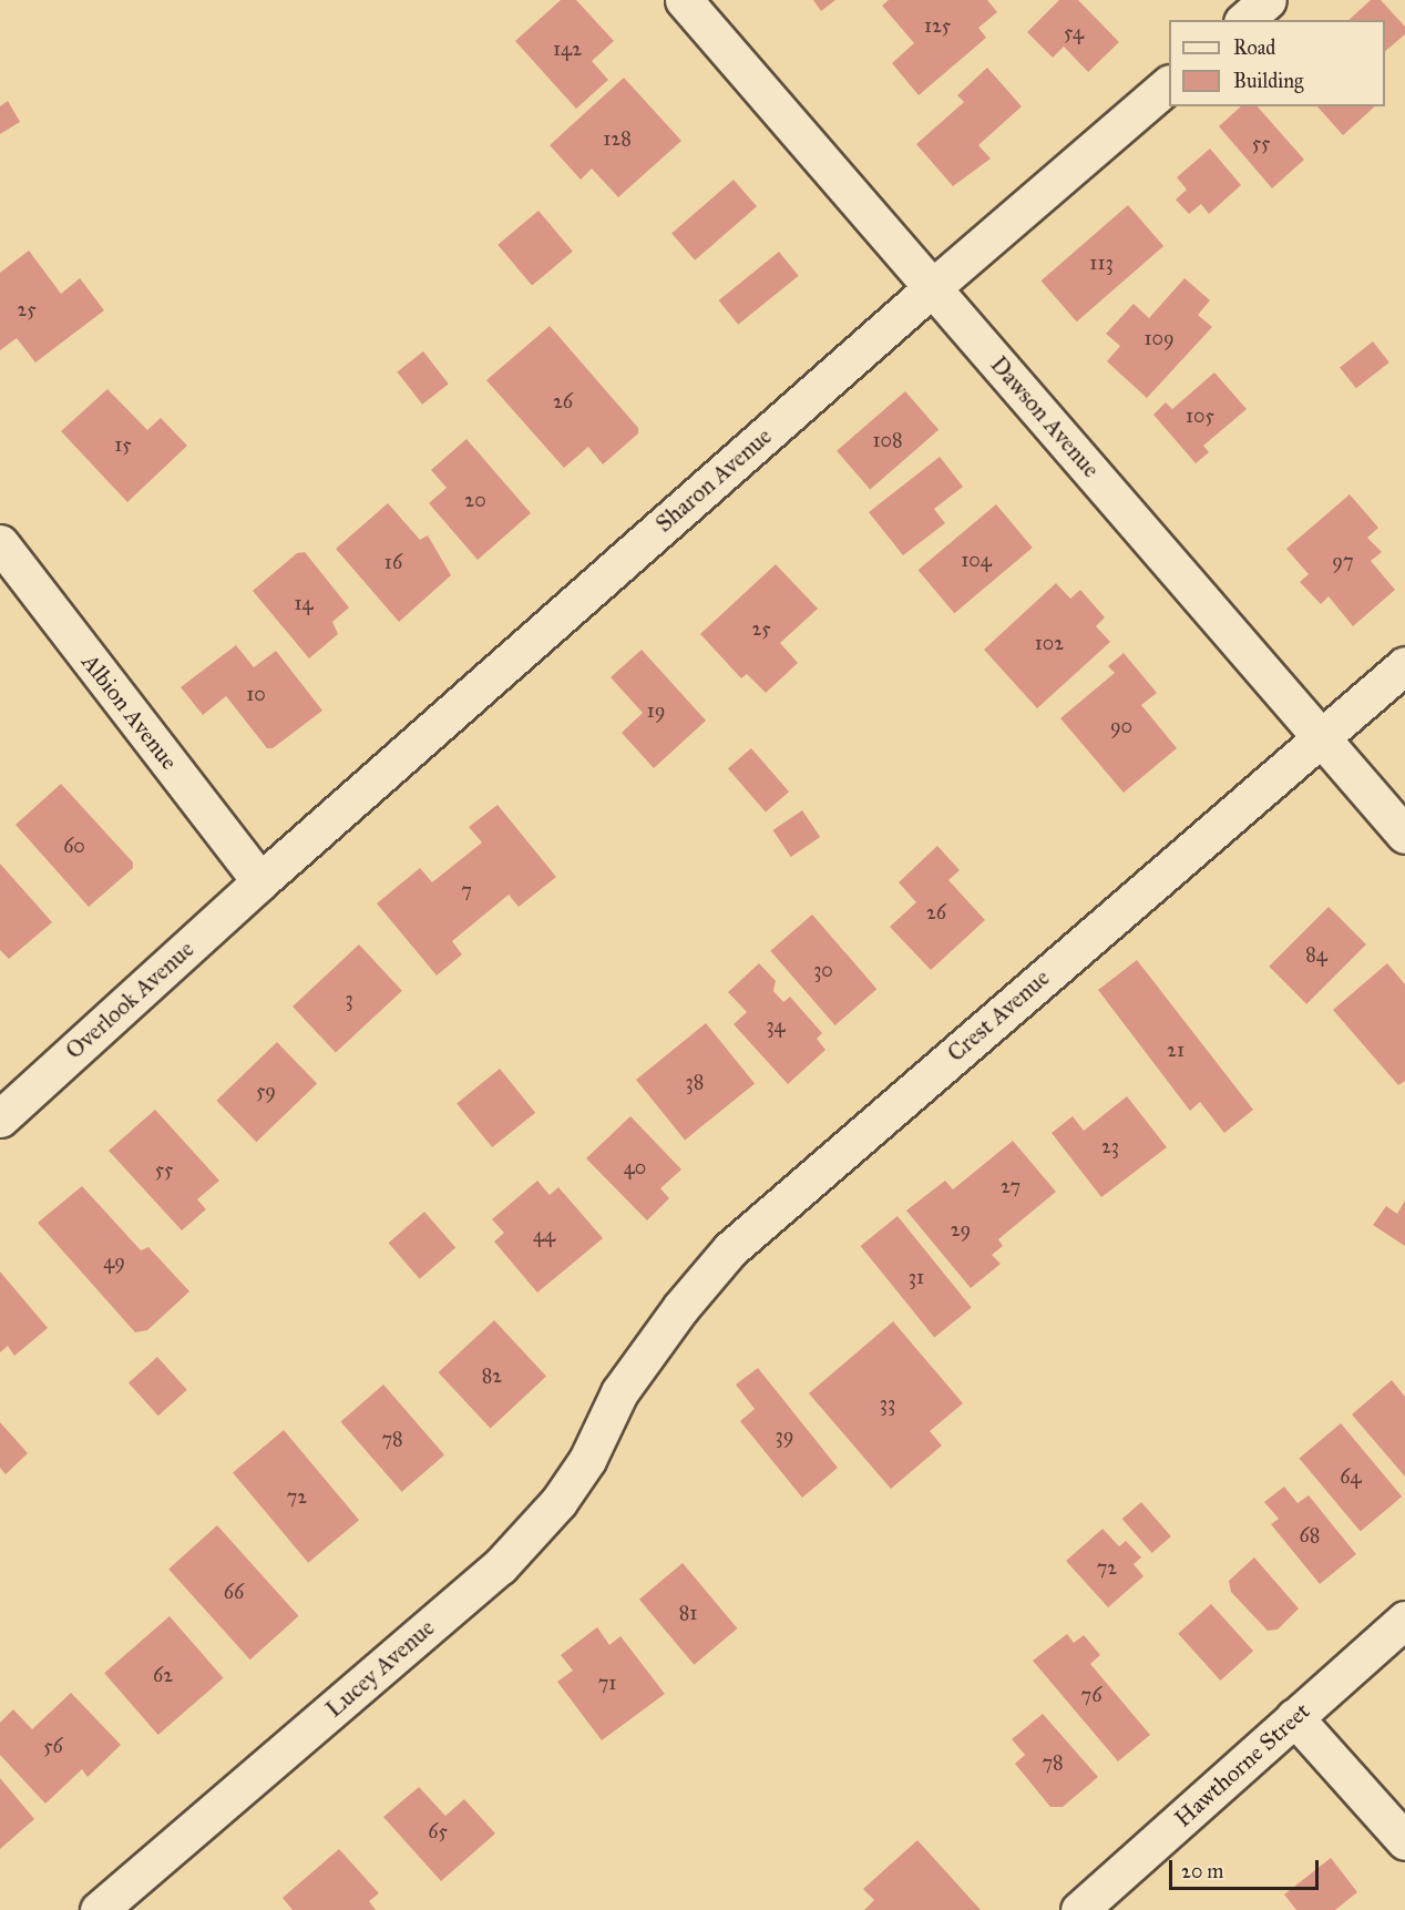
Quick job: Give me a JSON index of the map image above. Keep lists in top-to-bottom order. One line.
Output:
{"streets":{"street":["Dawson Avenue","Sharon Avenue","Albion Avenue","Overlook Avenue","Crest Avenue","Lucey Avenue","Hawthorne Street"]},"crossings":[["Dawson Avenue","Sharon Avenue"],["Dawson Avenue","Crest Avenue"],["Sharon Avenue","Albion Avenue"],["Sharon Avenue","Overlook Avenue"],["Albion Avenue","Overlook Avenue"],["Crest Avenue","Lucey Avenue"]],"house_numbers":["125","54","142","128","55","113","25","109","26","105","108","15","20","104","97","16","14","25","102","10","19","90","60","7","26","84","30","3","34","21","38","59","23","40","55","27","29","44","49","31","82","33","39","78","64","72","68","72","66","81","62","71","76","56","78","65"],"legend":["Road","Building"],"scale_bar":"20 m"}
